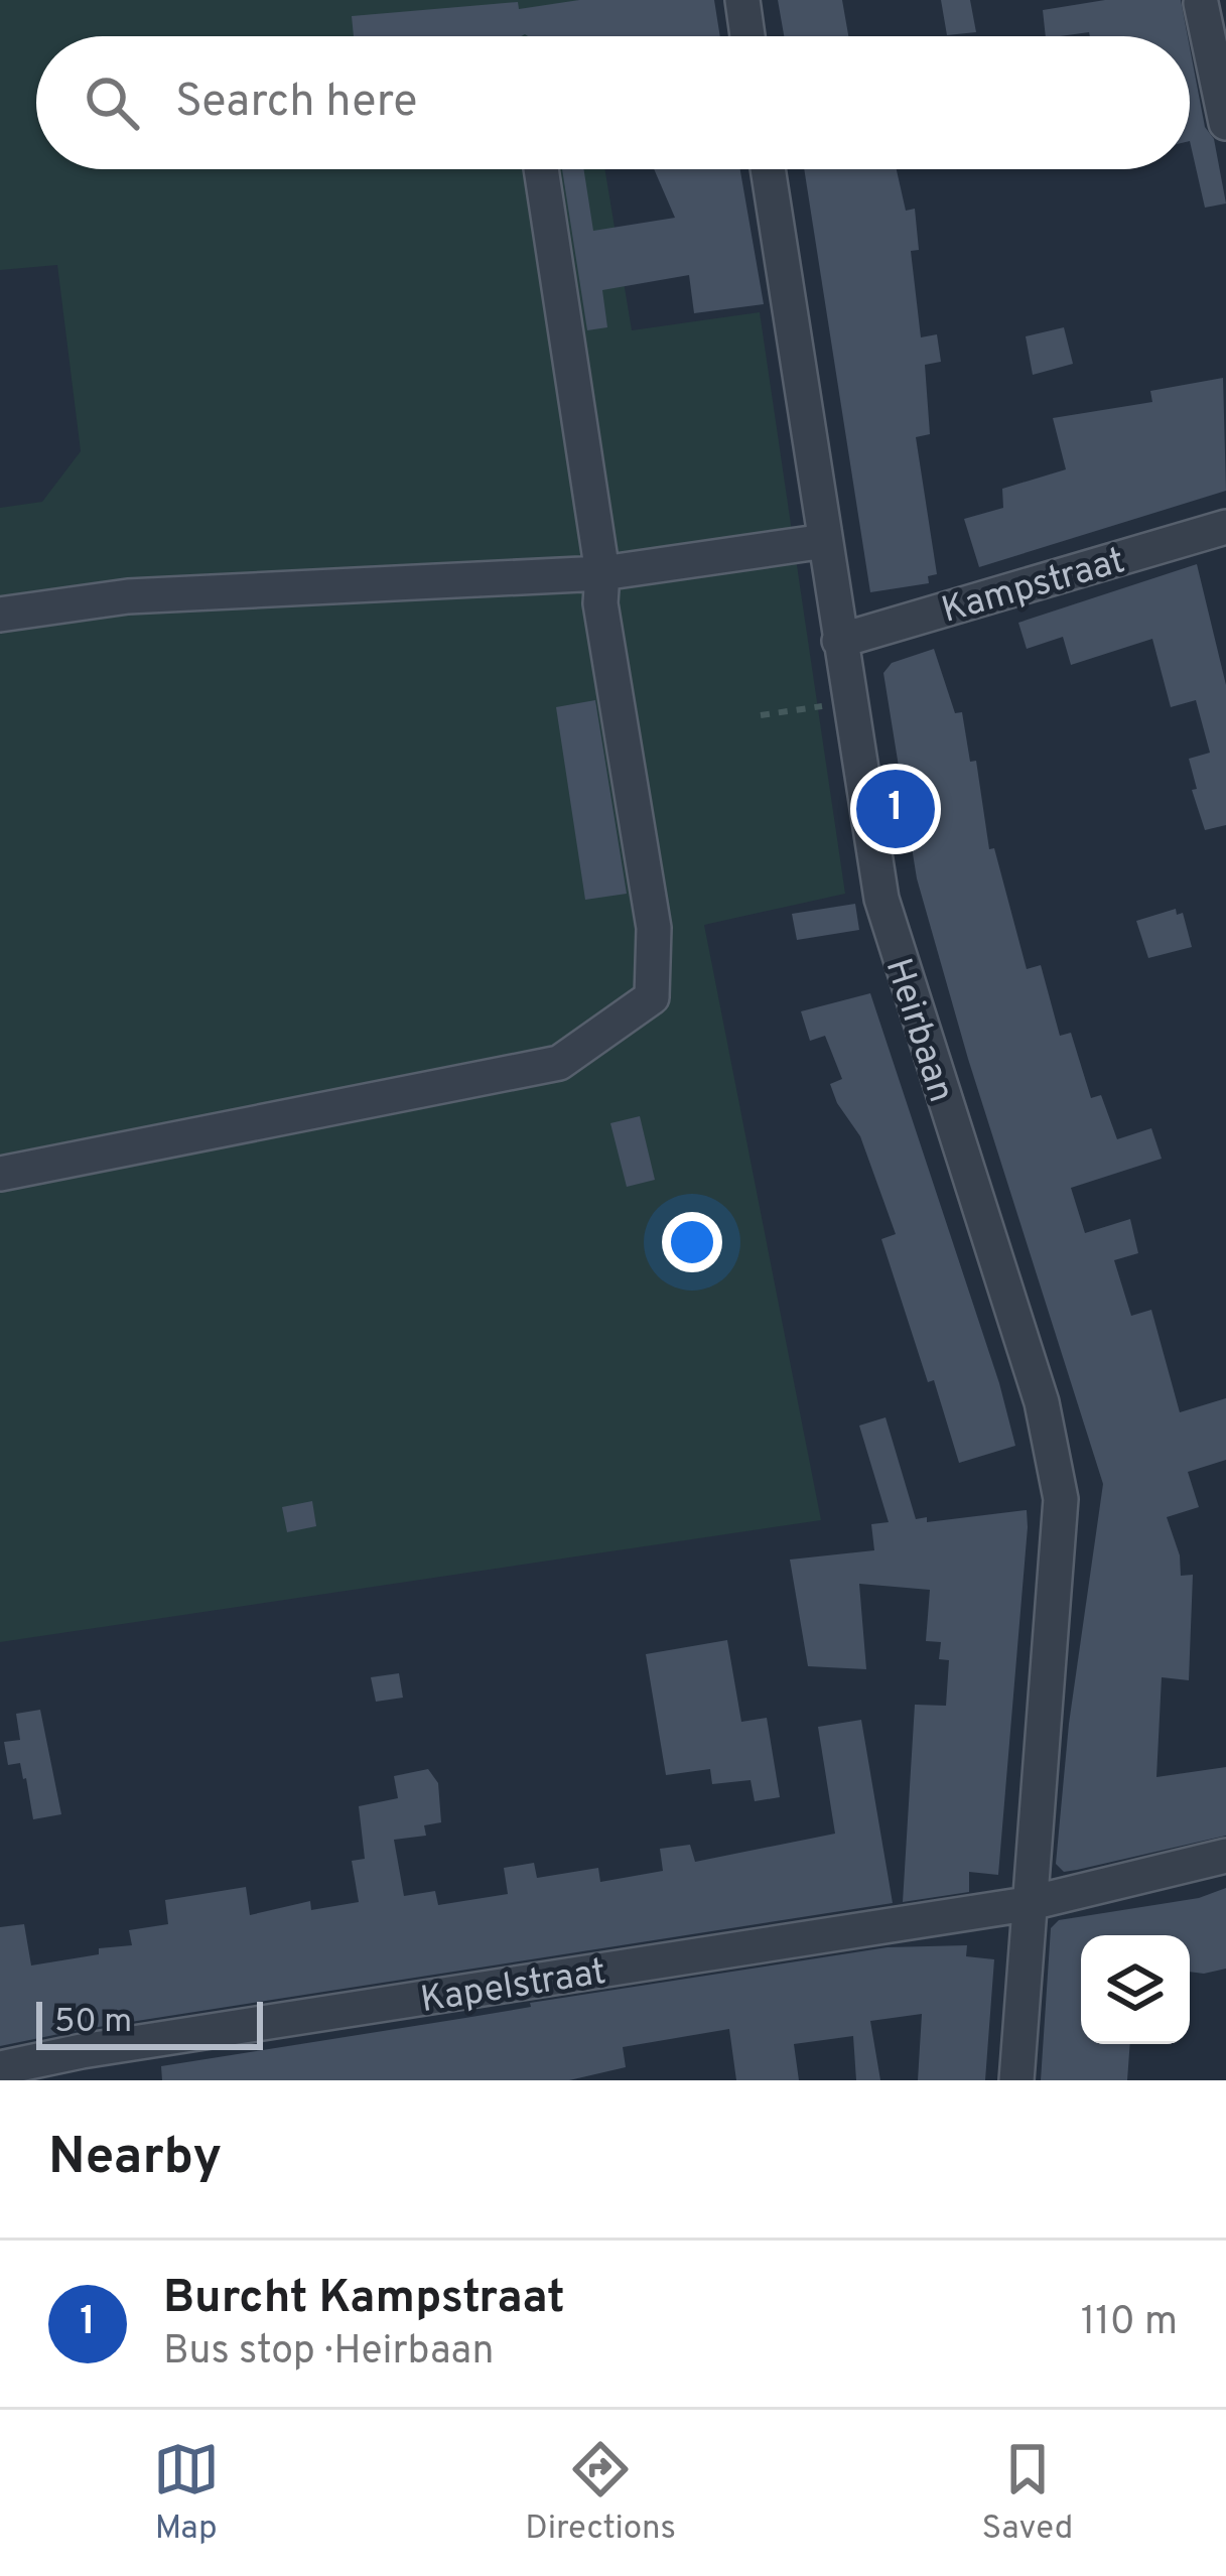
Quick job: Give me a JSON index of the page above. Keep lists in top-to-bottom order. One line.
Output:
{"streets":{"street":["Kampstraat","Heirbaan","Kapelstraat"]},"crossings":[["Kampstraat","Heirbaan"],["Heirbaan","Kapelstraat"]],"scale_bar":"50 m","page":{"search":"Search here","pins":"1","scale":"50 m","heading":"Nearby","list":[{"mark":"1","name":"Burcht Kampstraat","note":"Bus stop · Heirbaan","value":"110 m"}],"nav":["Map","Directions","Saved"]}}
